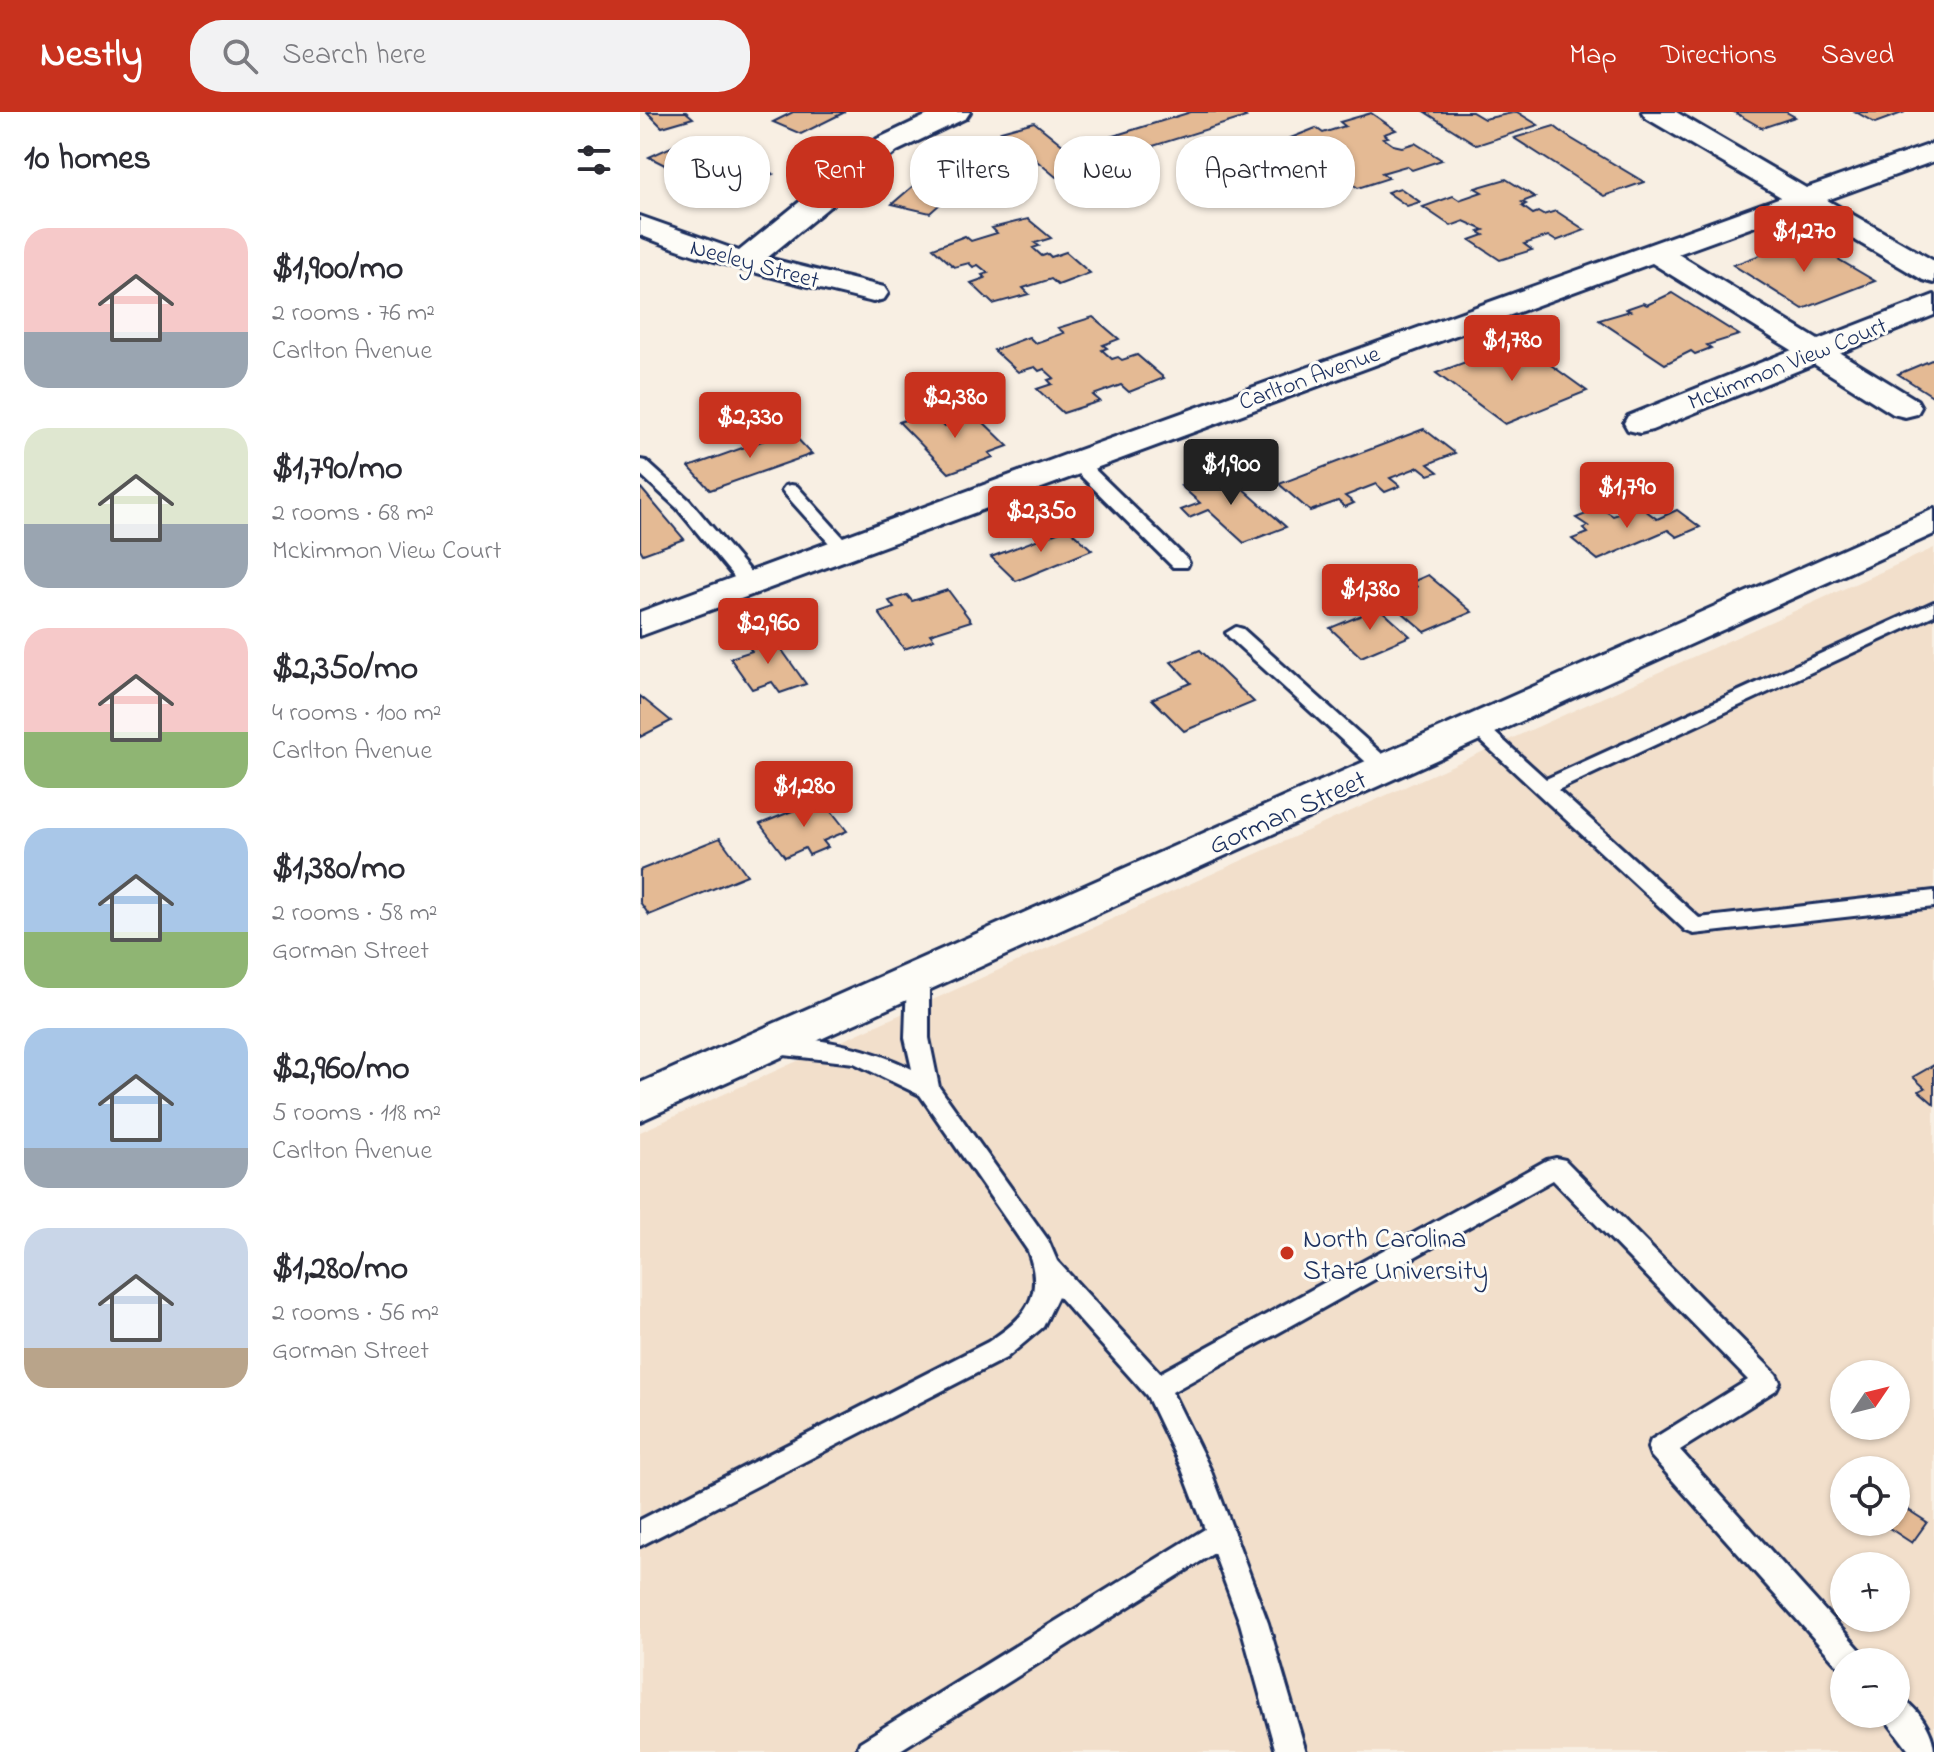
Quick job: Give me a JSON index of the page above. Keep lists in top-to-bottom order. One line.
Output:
{"streets":{"main road":["Gorman Street"],"street":["Neeley Street","Mckimmon View Court","Carlton Avenue"]},"places":["North Carolina State University"],"north":"top right","page":{"header":"Nestly","search":"Search here","nav":["Map","Directions","Saved"],"heading":"10 homes","chip":["Buy","Rent","Filters","New","Apartment"],"price":["$1,270","$1,780","$2,380","$2,330","$1,900","$1,790","$2,350","$1,380","$2,960","$1,280"],"list":[{"name":"$1,900/mo","note":"2 rooms · 76 m² · Carlton Avenue"},{"name":"$1,790/mo","note":"2 rooms · 68 m² · Mckimmon View Court"},{"name":"$2,350/mo","note":"4 rooms · 100 m² · Carlton Avenue"},{"name":"$1,380/mo","note":"2 rooms · 58 m² · Gorman Street"},{"name":"$2,960/mo","note":"5 rooms · 118 m² · Carlton Avenue"},{"name":"$1,280/mo","note":"2 rooms · 56 m² · Gorman Street"}],"map_buttons":["+","−"]}}
